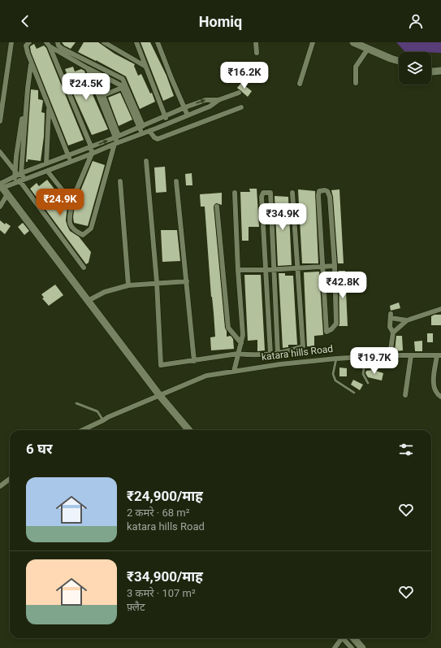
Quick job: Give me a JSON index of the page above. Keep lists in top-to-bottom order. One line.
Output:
{"streets":{"street":["katara hills Road"]},"page":{"header":"Homiq","price":["₹16.2K","₹24.5K","₹24.9K","₹34.9K","₹42.8K","₹19.7K"],"heading":"6 घर","list":[{"name":"₹24,900/माह","note":"2 कमरे · 68 m² · katara hills Road"},{"name":"₹34,900/माह","note":"3 कमरे · 107 m² · फ़्लैट"}]}}
